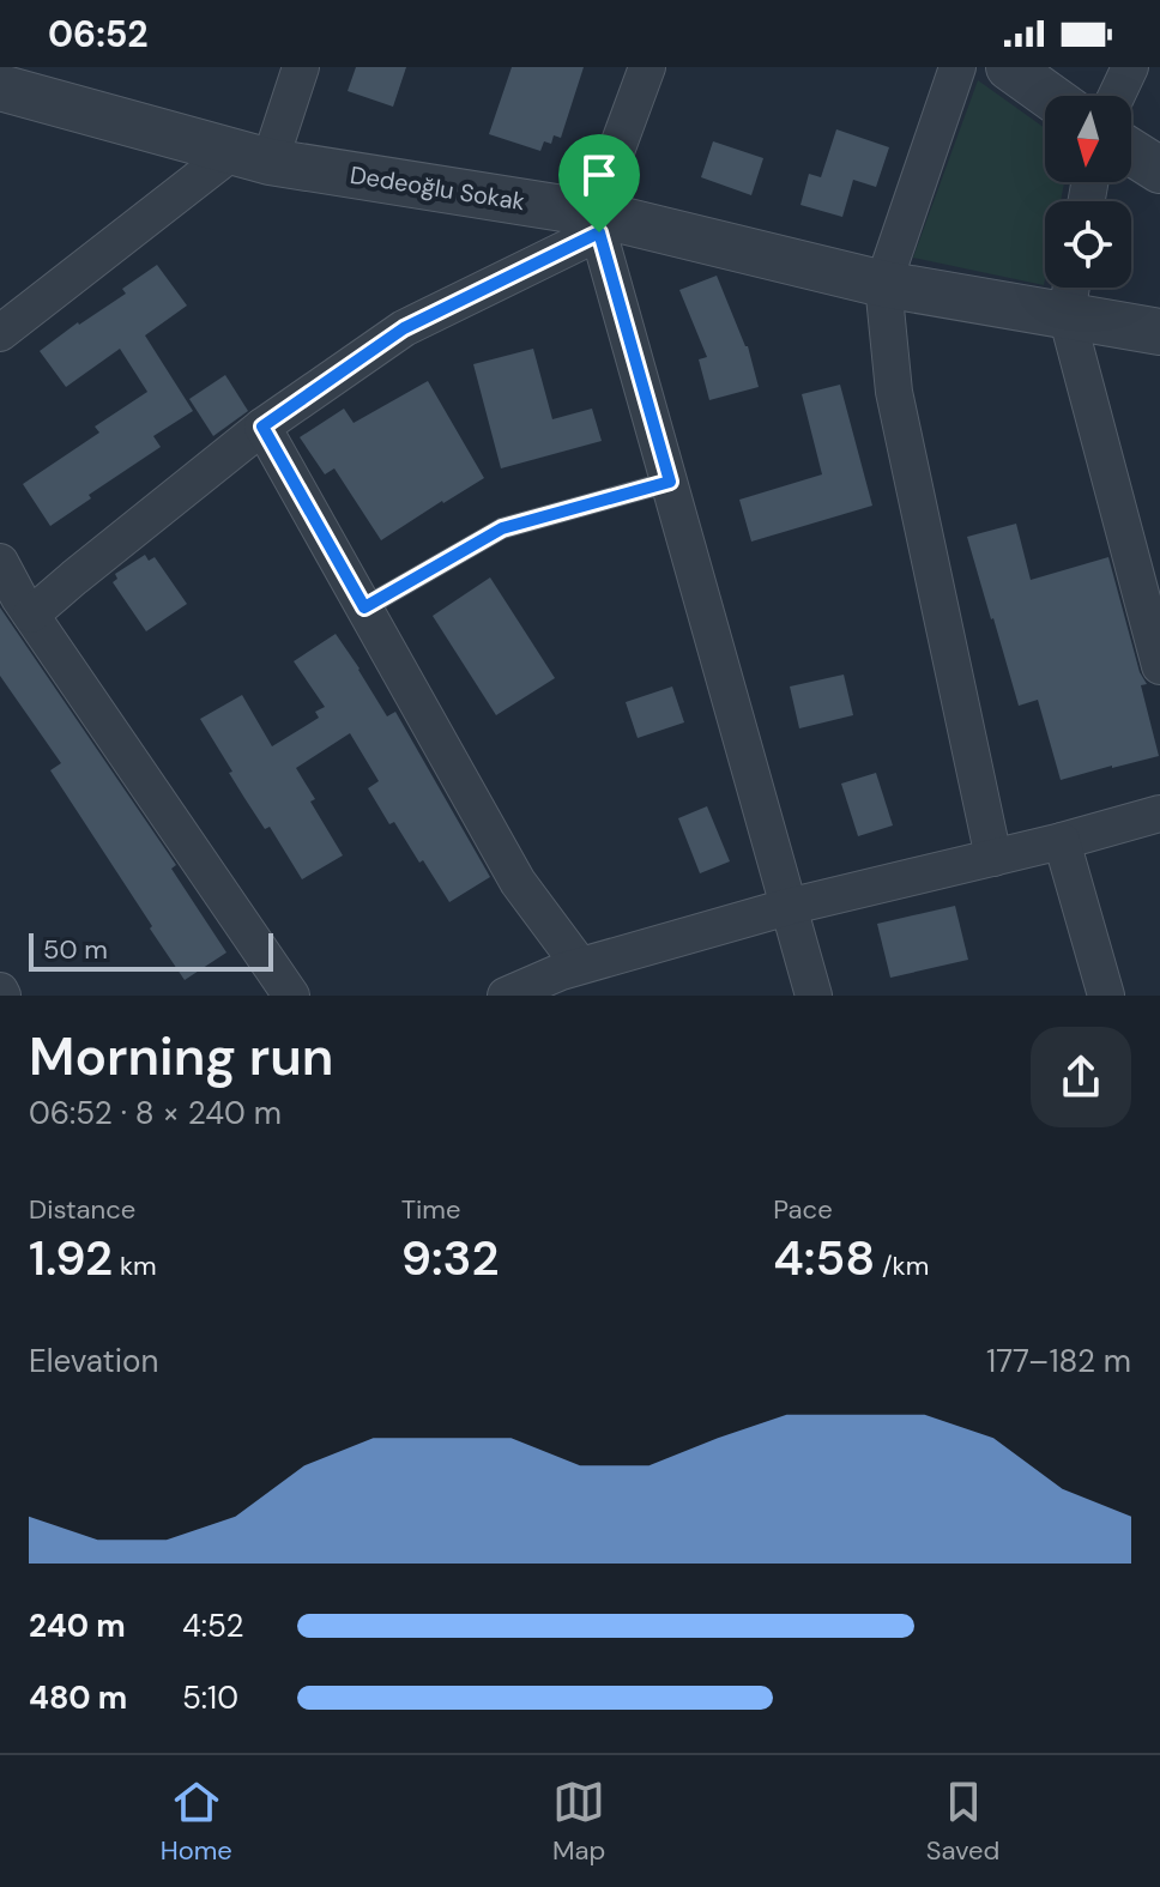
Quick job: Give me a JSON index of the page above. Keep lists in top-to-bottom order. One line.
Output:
{"streets":{"street":["Dedeoğlu Sokak"]},"scale_bar":"50 m","north":"bottom","page":{"status":"06:52","scale":"50 m","heading":["Morning run","06:52 · 8 × 240 m"],"stats":[["Distance","1.92 km"],["Time","9:32"],["Pace","4:58 /km"]],"chart":["Elevation","177–182 m"],"list":[{"name":"240 m","note":"4:52"},{"name":"480 m","note":"5:10"}],"tabs":["Home","Map","Saved"]}}
